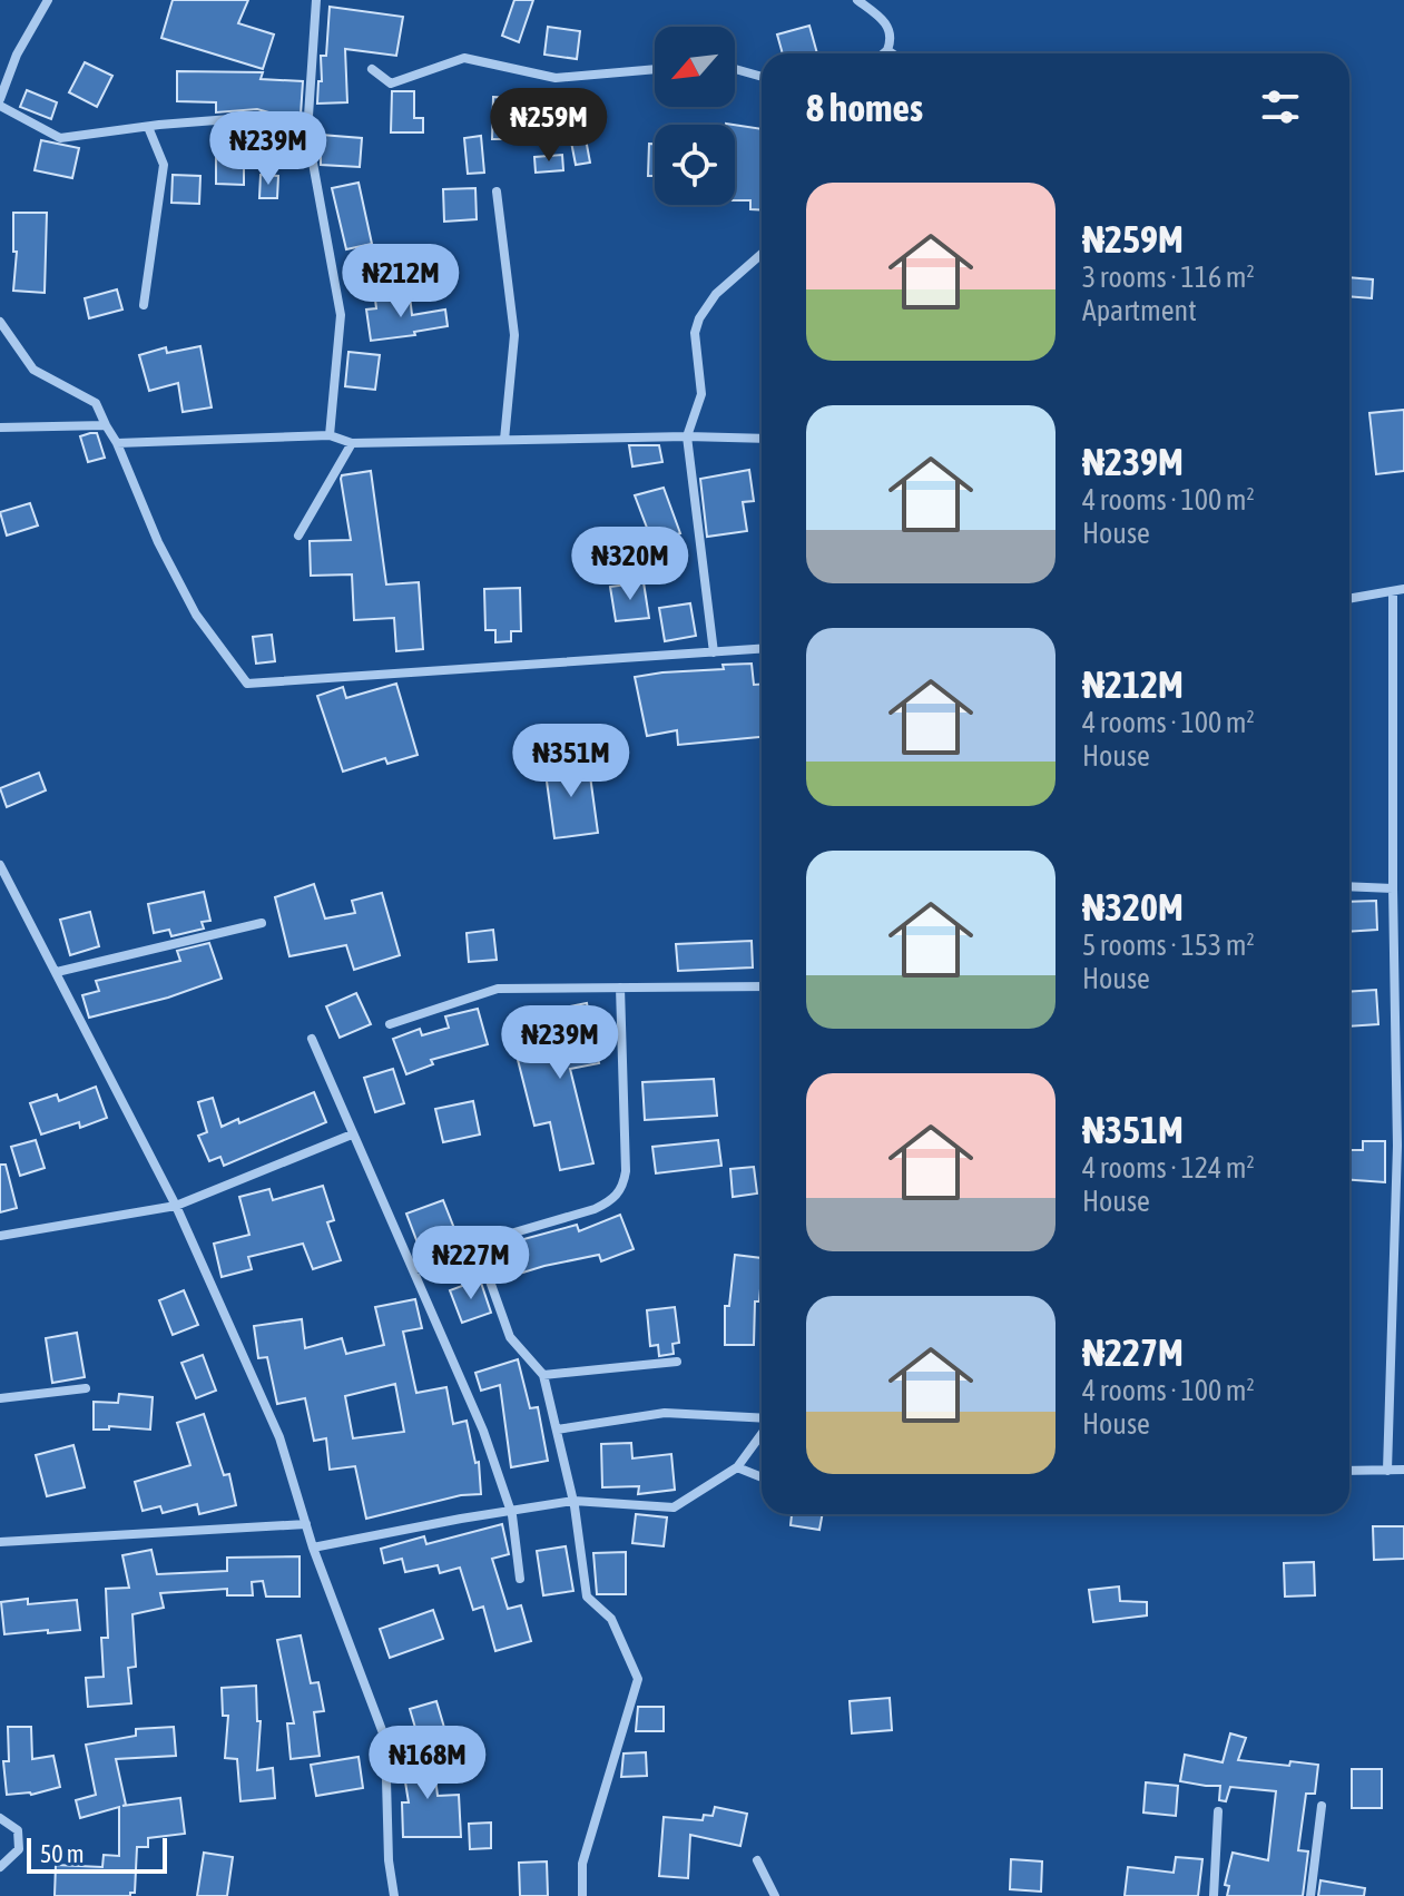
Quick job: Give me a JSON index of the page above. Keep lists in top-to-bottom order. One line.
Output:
{"scale_bar":"50 m","north":"bottom left","page":{"heading":"8 homes","price":["₦259M","₦239M","₦212M","₦320M","₦351M","₦239M","₦227M","₦168M"],"list":[{"name":"₦259M","note":"3 rooms · 116 m² · Apartment"},{"name":"₦239M","note":"4 rooms · 100 m² · House"},{"name":"₦212M","note":"4 rooms · 100 m² · House"},{"name":"₦320M","note":"5 rooms · 153 m² · House"},{"name":"₦351M","note":"4 rooms · 124 m² · House"},{"name":"₦227M","note":"4 rooms · 100 m² · House"}],"scale":"50 m"}}
